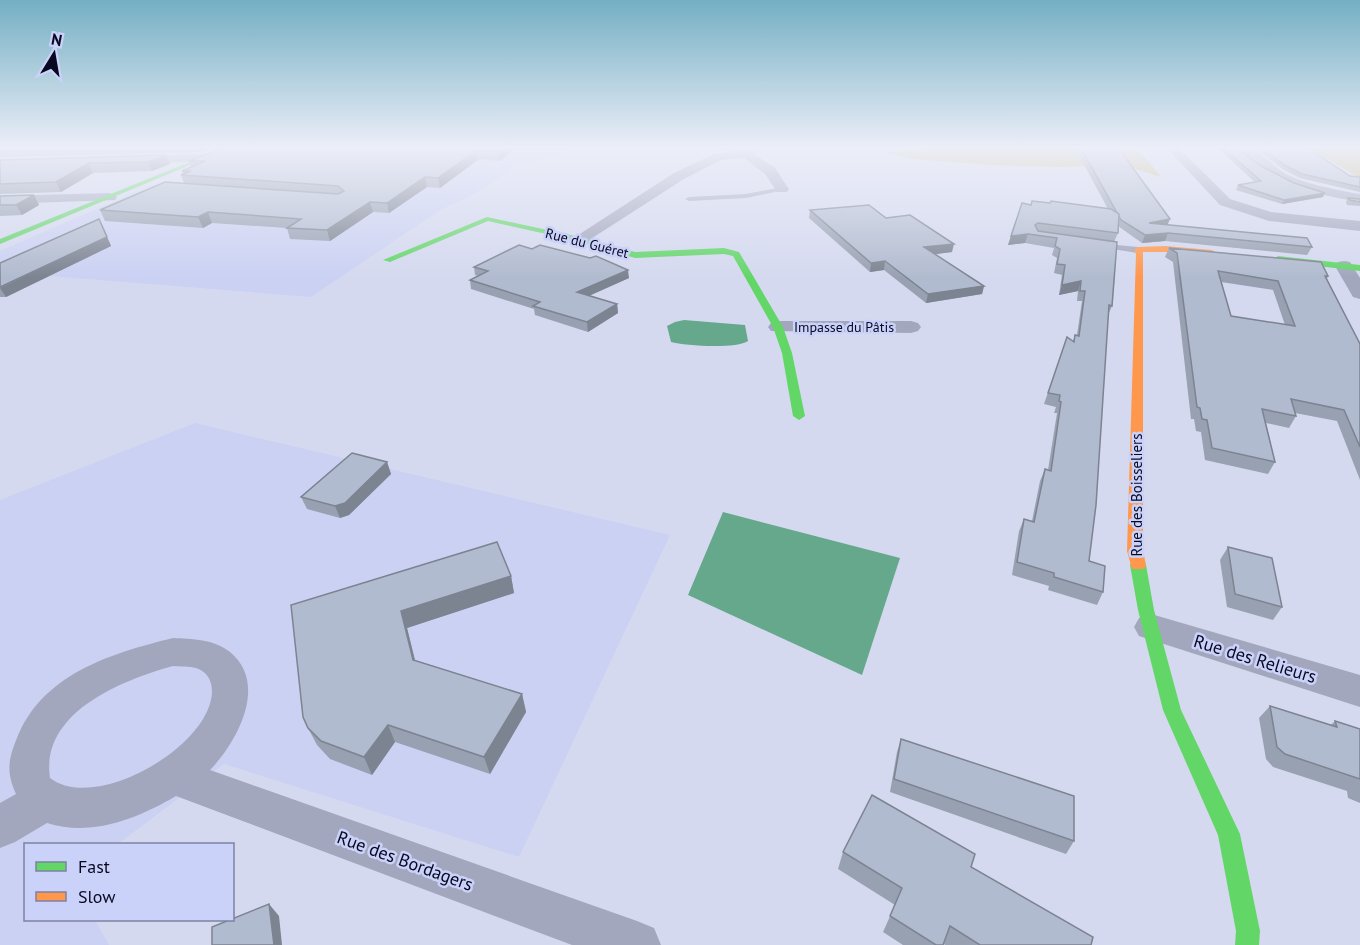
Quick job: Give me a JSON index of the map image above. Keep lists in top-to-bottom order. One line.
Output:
{"streets":{"street":["Rue du Guéret","Impasse du Pâtis","Rue des Boisseliers","Rue des Relieurs","Rue des Bordagers"]},"crossings":[["Rue du Guéret","Impasse du Pâtis"],["Rue des Boisseliers","Rue des Relieurs"]],"legend":["Fast","Slow"],"north":"top"}
